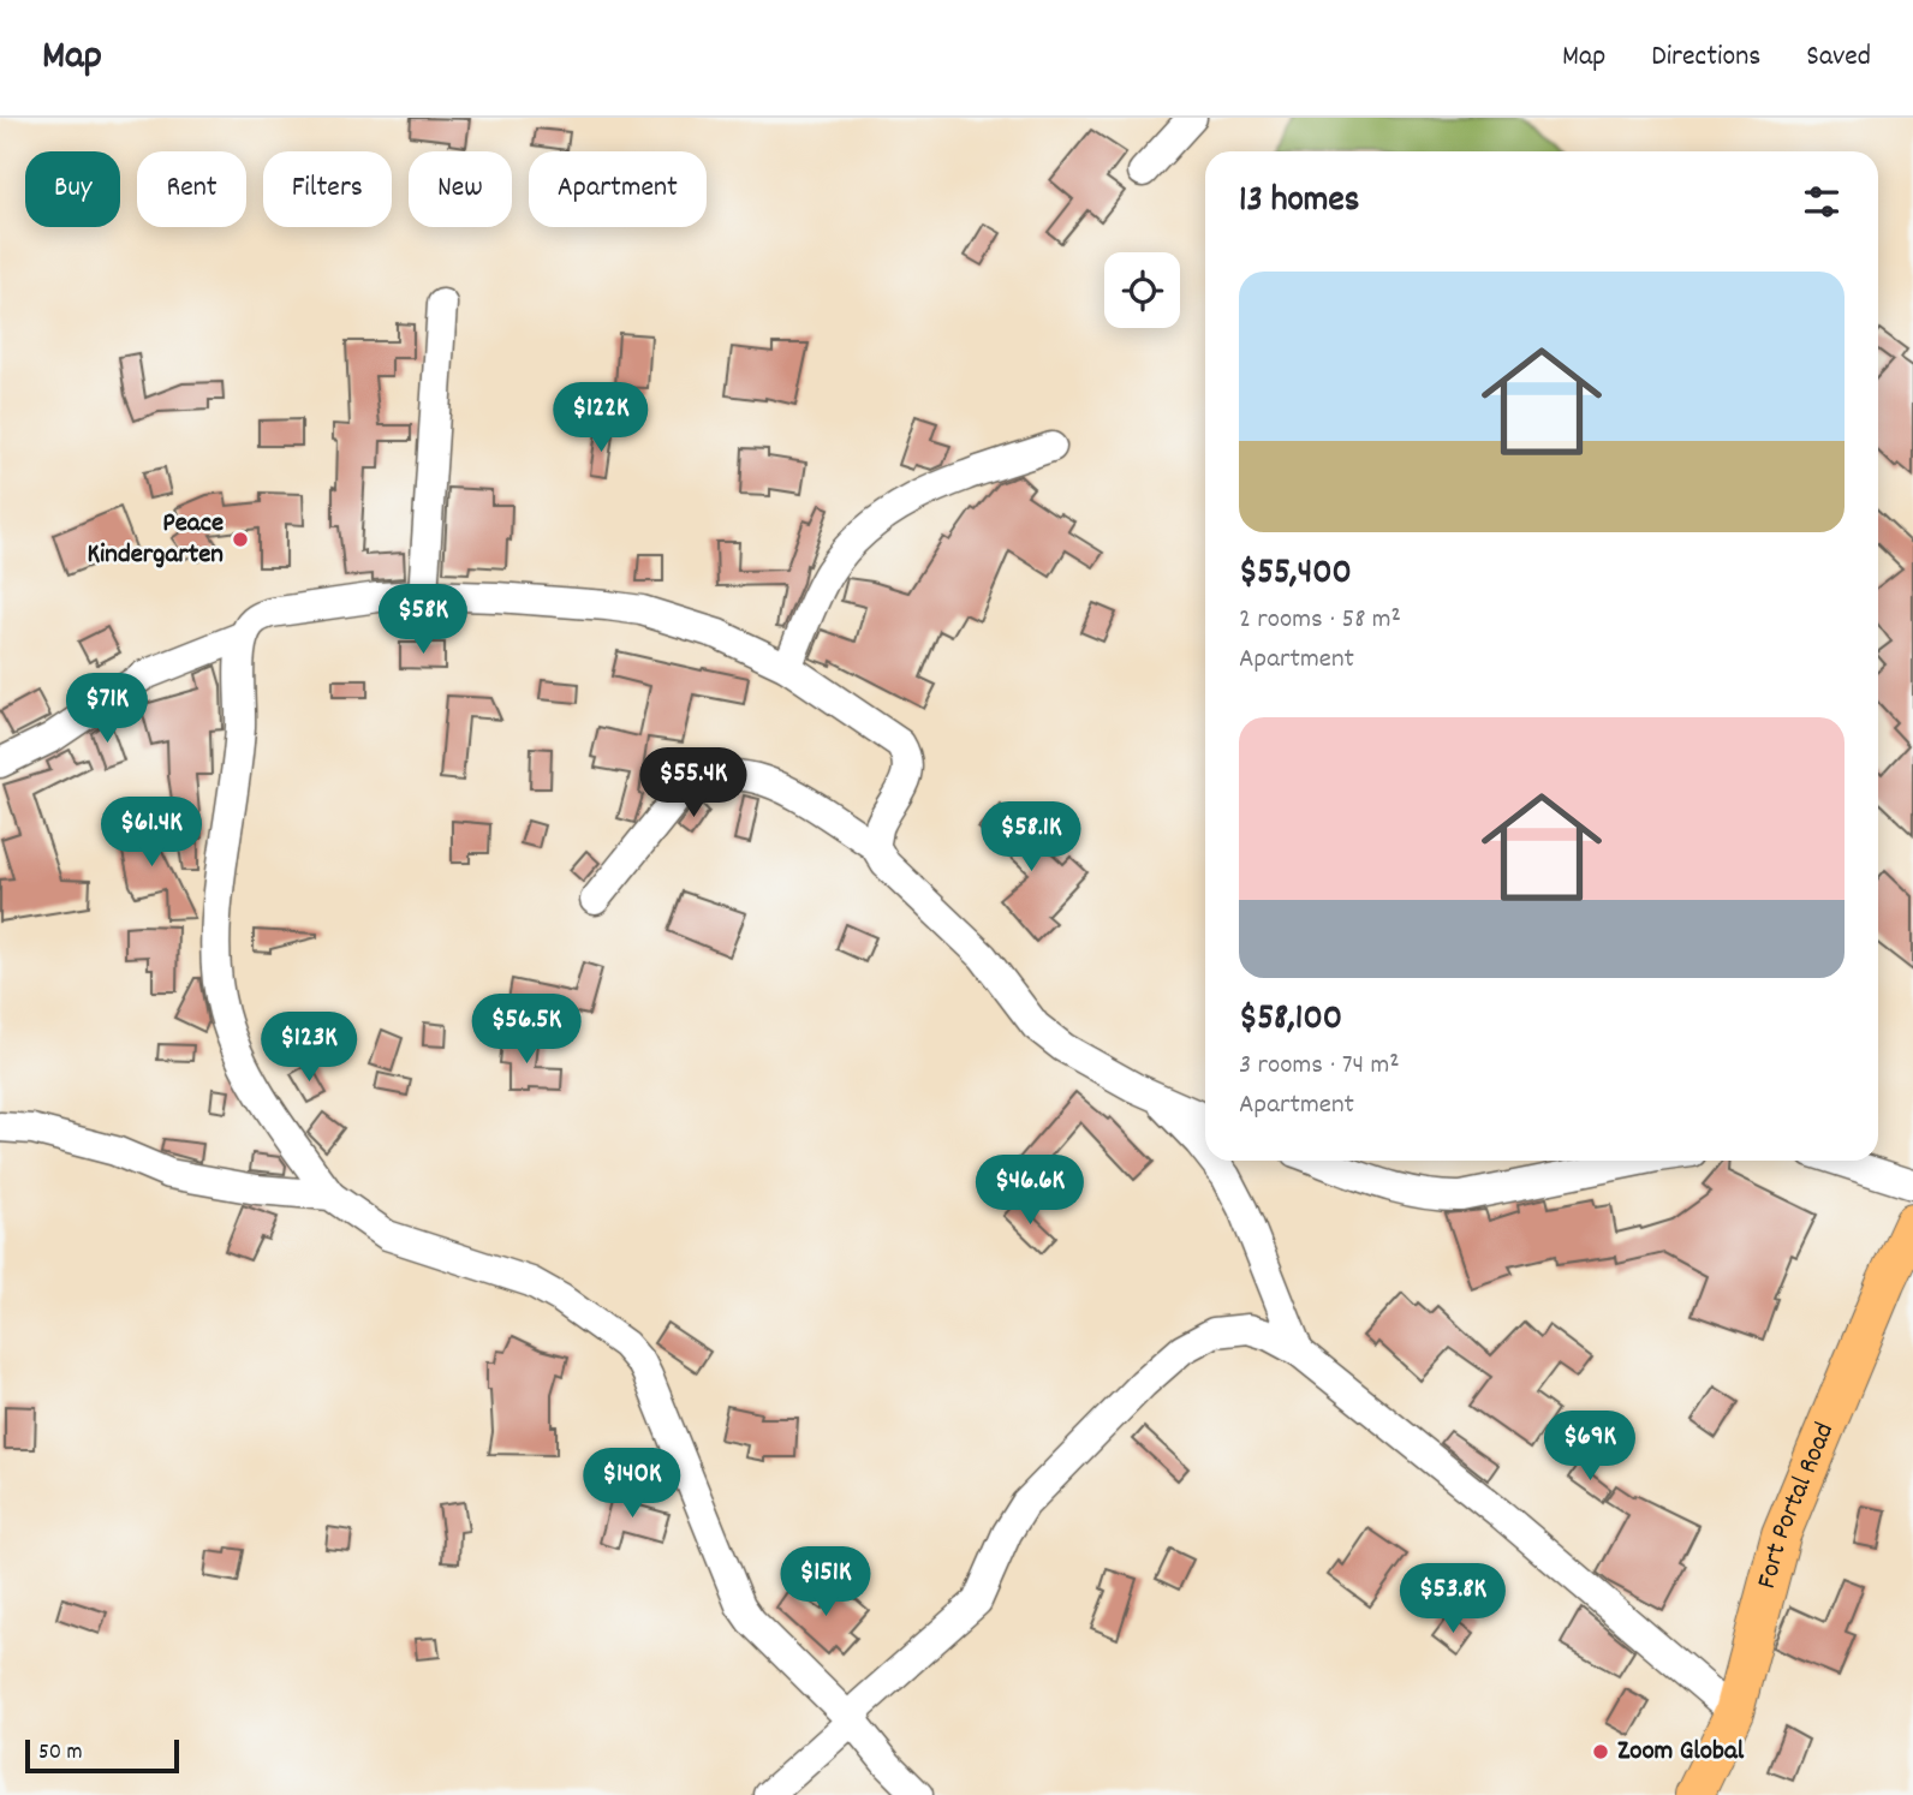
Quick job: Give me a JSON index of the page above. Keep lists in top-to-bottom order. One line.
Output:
{"streets":{"main road":["Fort Portal Road"]},"places":["Peace Kindergarten","Zoom Global"],"scale_bar":"50 m","page":{"header":"Map","nav":["Map","Directions","Saved"],"chip":["Buy","Rent","Filters","New","Apartment"],"heading":"13 homes","list":[{"name":"$55,400","note":"2 rooms · 58 m² · Apartment"},{"name":"$58,100","note":"3 rooms · 74 m² · Apartment"}],"price":["$122K","$58K","$71K","$55.4K","$61.4K","$58.1K","$56.5K","$123K","$46.6K","$69K","$140K","$151K","$53.8K"],"scale":"50 m"}}
